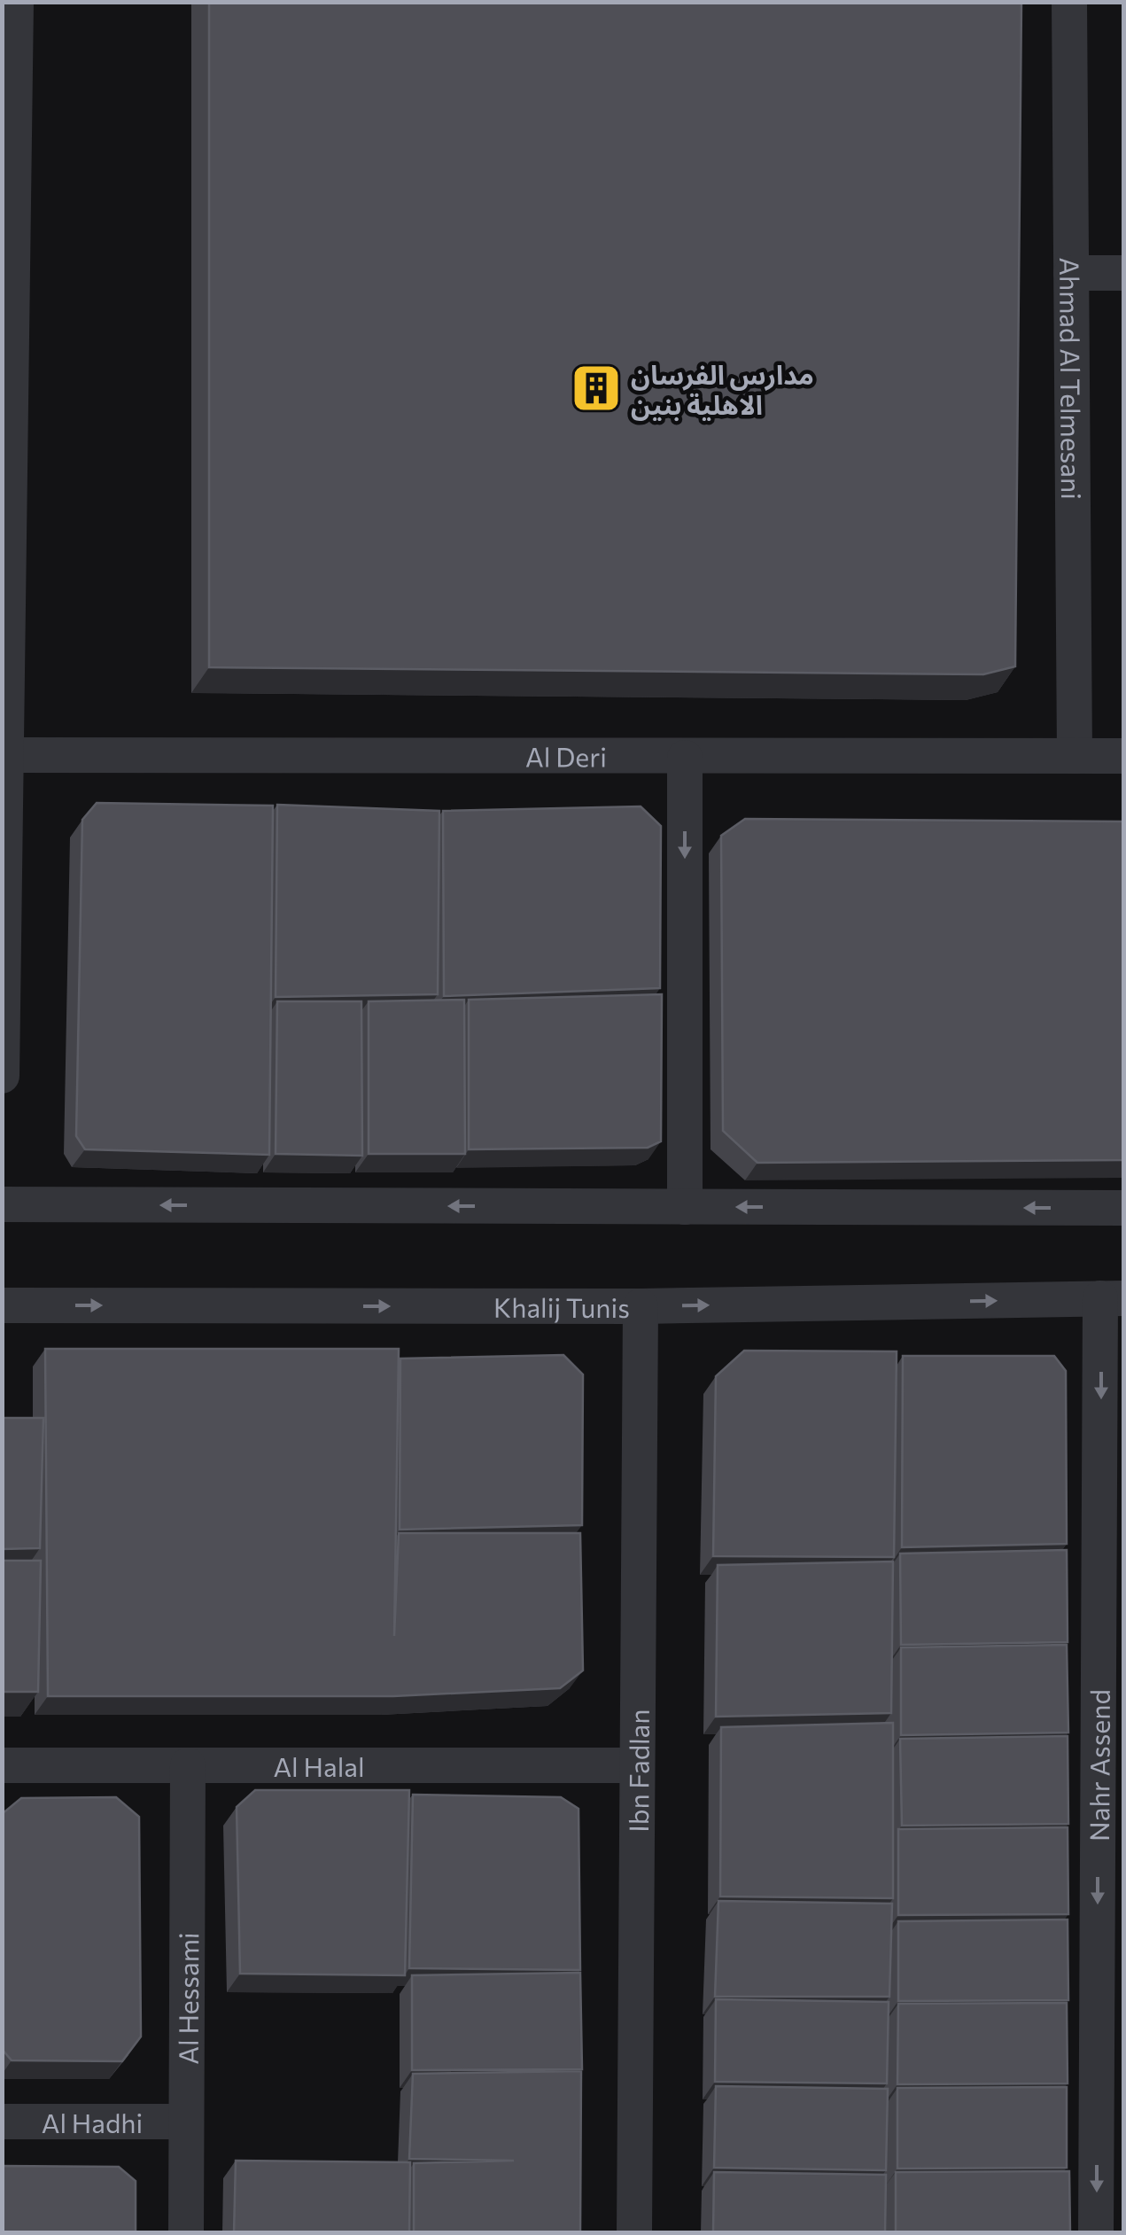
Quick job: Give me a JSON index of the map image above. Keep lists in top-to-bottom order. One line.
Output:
{"streets":{"street":["Ahmad Al Telmesani","Al Deri","Khalij Tunis","Al Halal","Nahr Assend","Ibn Fadlan","Al Hessami","Al Hadhi"]},"crossings":[["Ahmad Al Telmesani","Al Deri"],["Khalij Tunis","Nahr Assend"],["Khalij Tunis","Ibn Fadlan"],["Al Halal","Ibn Fadlan"],["Al Halal","Al Hessami"],["Al Hessami","Al Hadhi"]],"one_way":["Nahr Assend"],"places":{"building":["مدارس الفرسان الاهلية بنين"]}}
